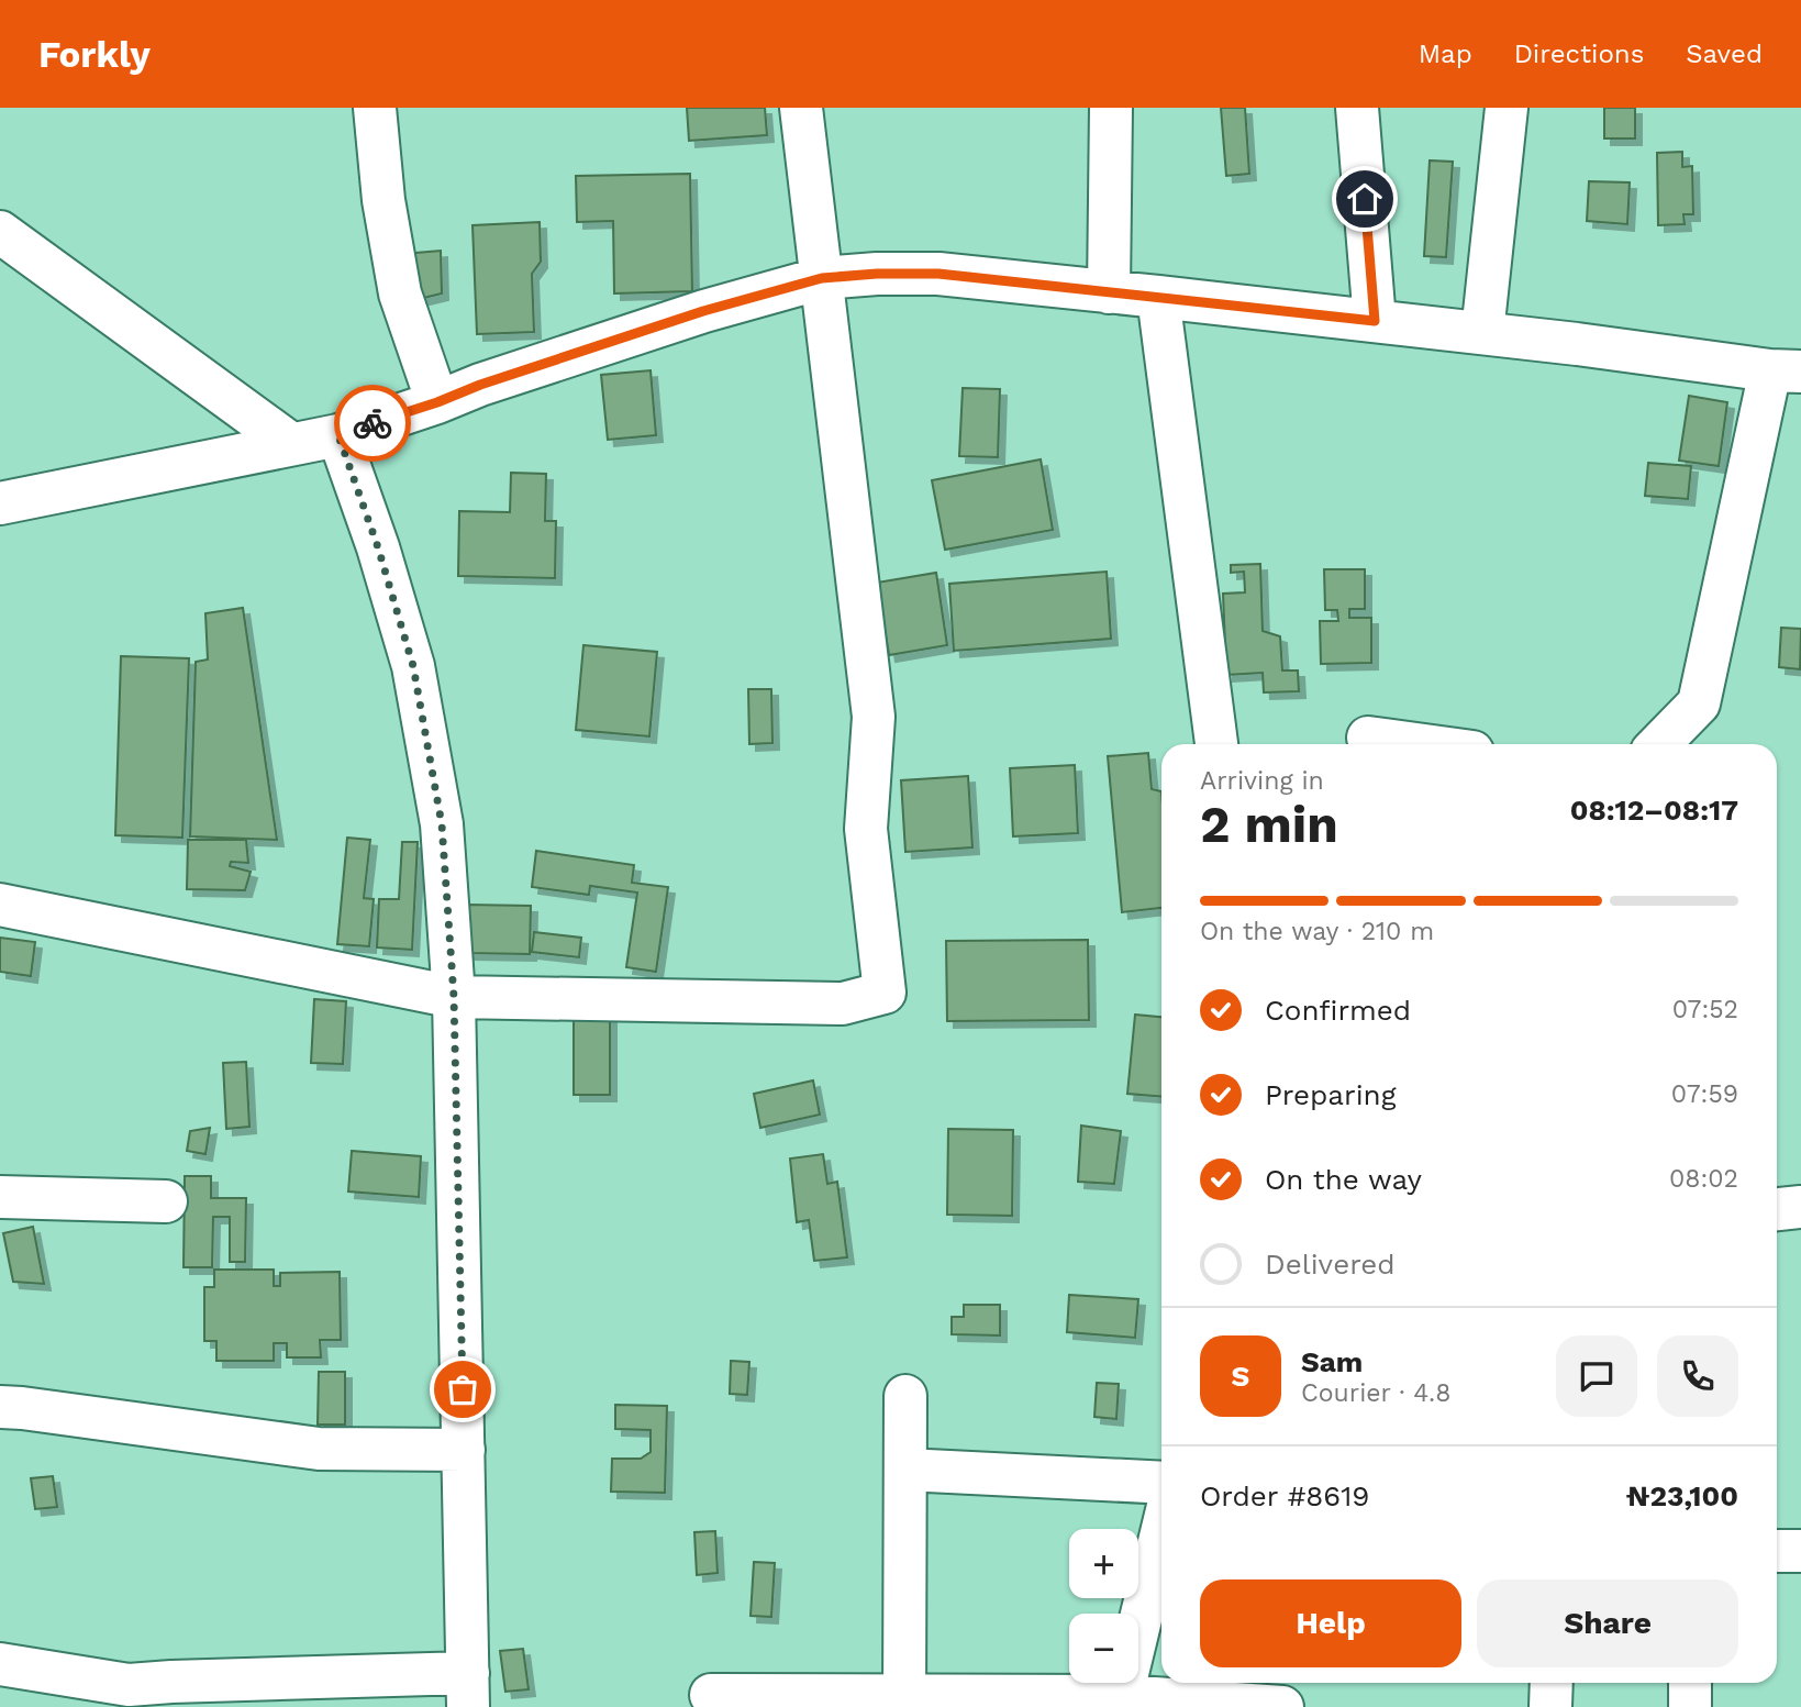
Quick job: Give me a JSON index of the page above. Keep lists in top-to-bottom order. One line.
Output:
{"page":{"header":"Forkly","nav":["Map","Directions","Saved"],"heading":["2 min","Arriving in","08:12–08:17"],"panel":["Sam","Courier · 4.8","Order #8619","₦23,100"],"bar":"On the way · 210 m","list":[["Confirmed","07:52"],["Preparing","07:59"],["On the way","08:02"],"Delivered"],"round":"S","map_buttons":["+","−"],"buttons":["Help","Share"]}}
